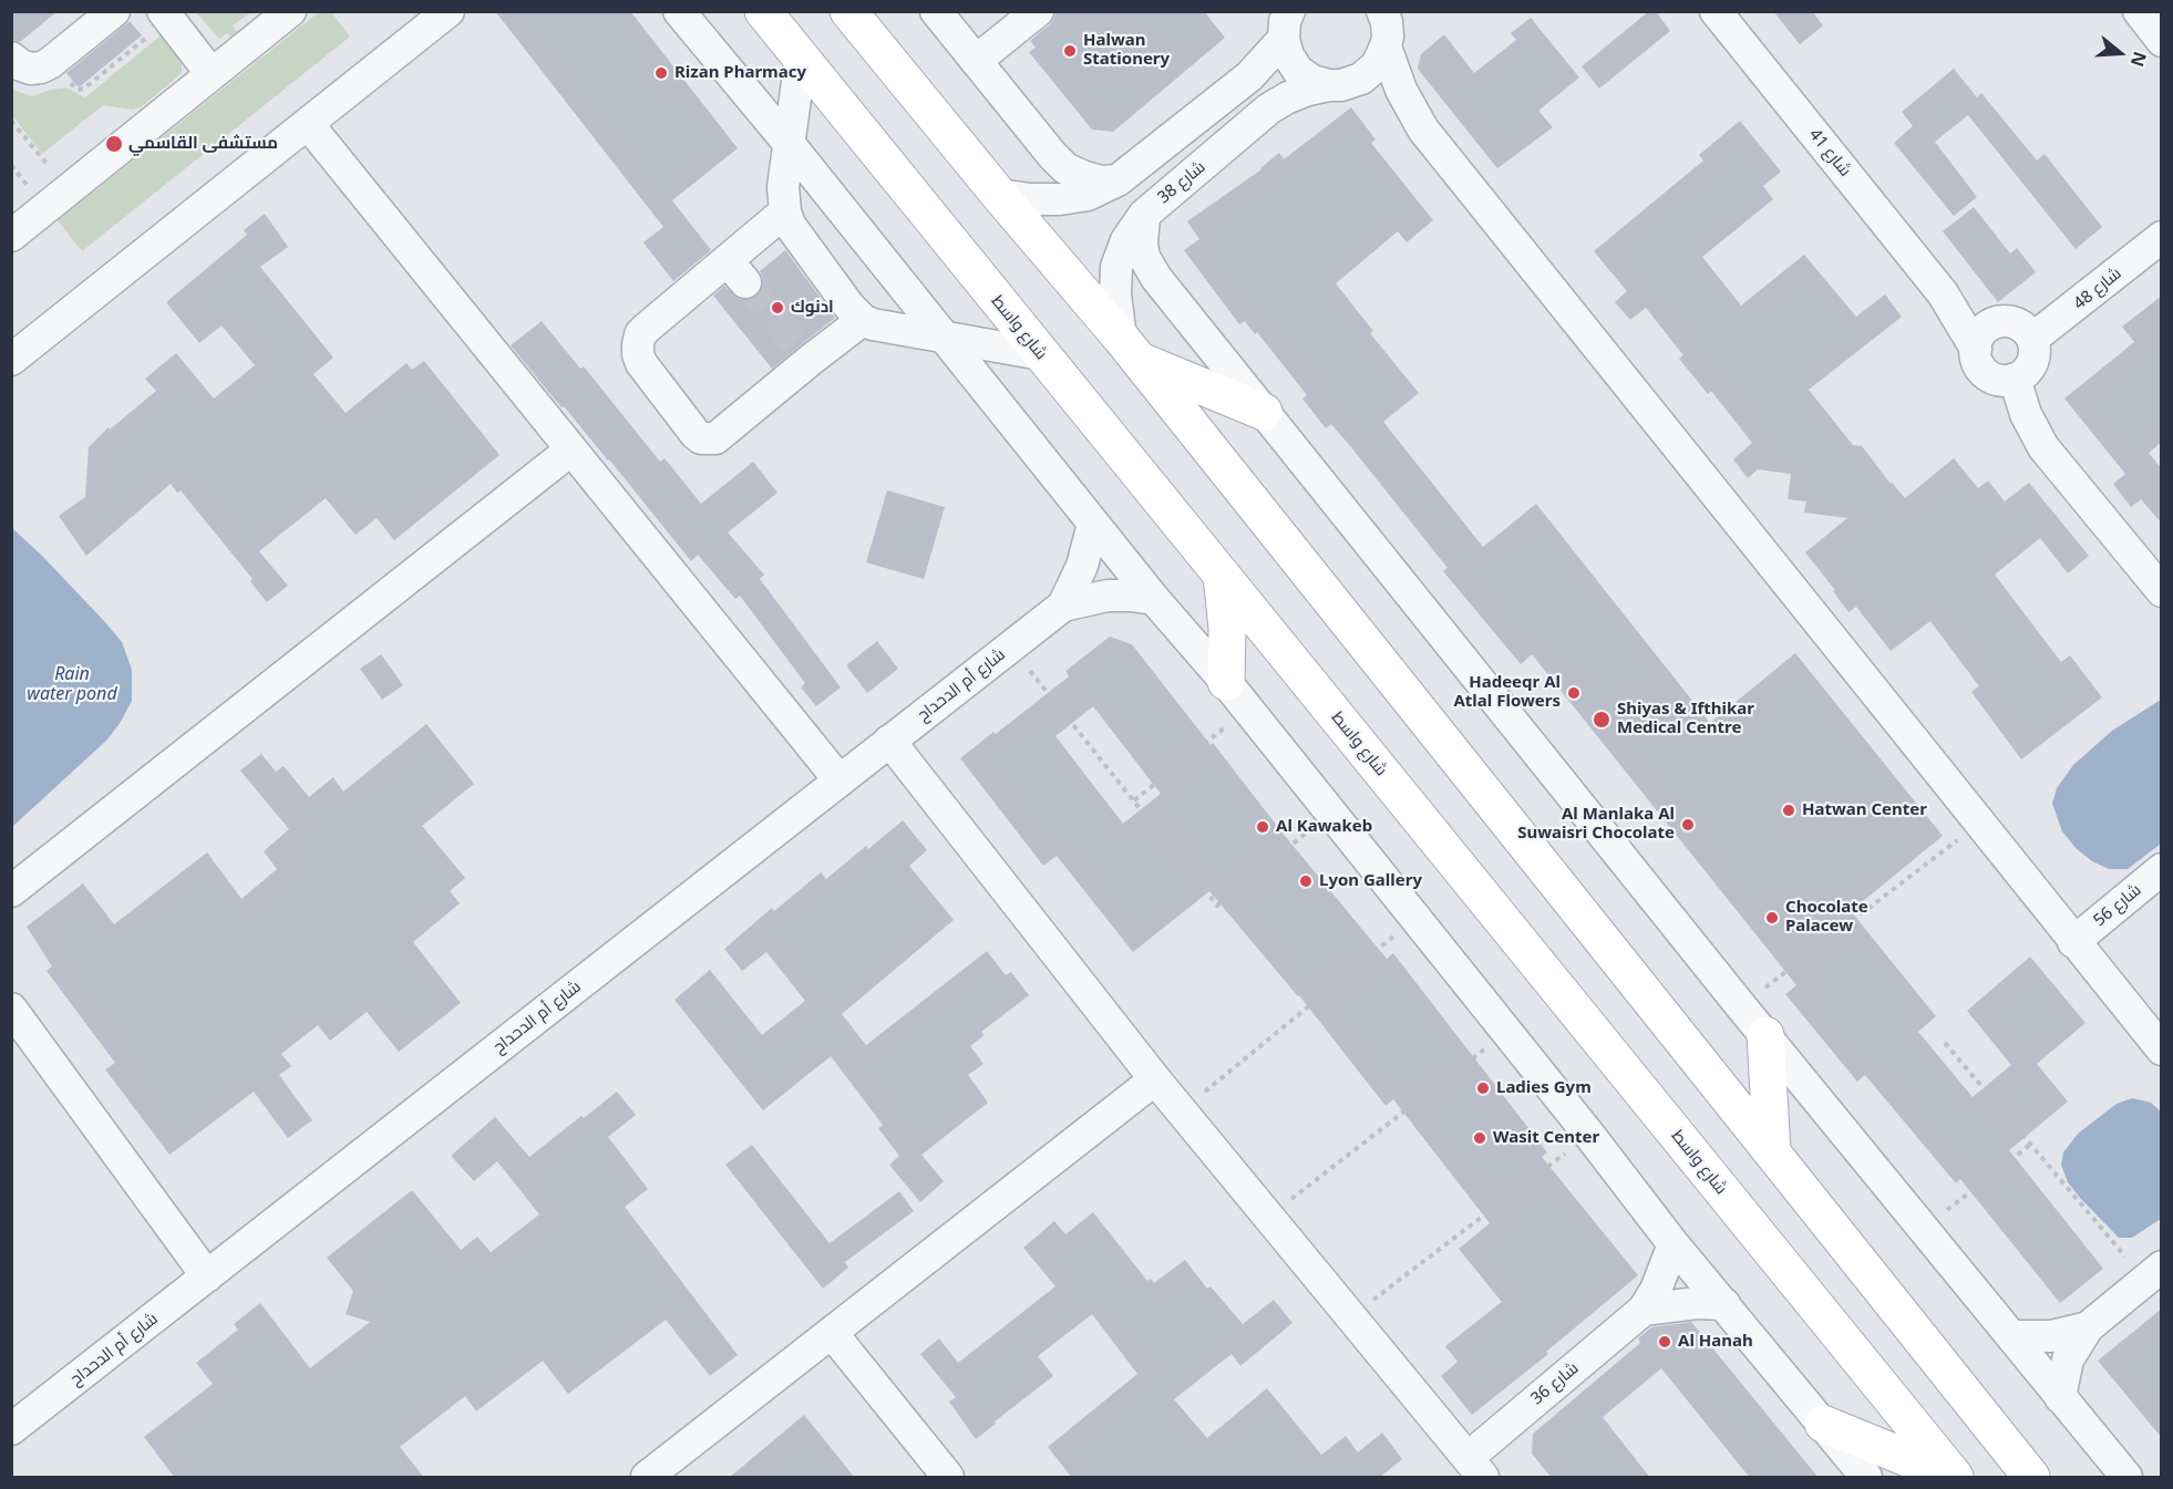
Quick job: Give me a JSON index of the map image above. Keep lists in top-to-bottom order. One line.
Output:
{"streets":{"main road":["شارع واسط"],"street":["شارع 41","شارع 38","شارع 48","شارع أم الدحداح","شارع 56","شارع 36"]},"crossings":[["شارع 41","شارع 48"]],"water":["Rain water pond"],"places":["Halwan Stationery","Rizan Pharmacy","مستشفى القاسمي","ادنوك","Hadeeqr Al Atlal Flowers","Shiyas & Ifthikar Medical Centre","Hatwan Center","Al Manlaka Al Suwaisri Chocolate","Al Kawakeb","Lyon Gallery","Chocolate Palacew","Ladies Gym","Wasit Center","Al Hanah"],"north":"right"}
